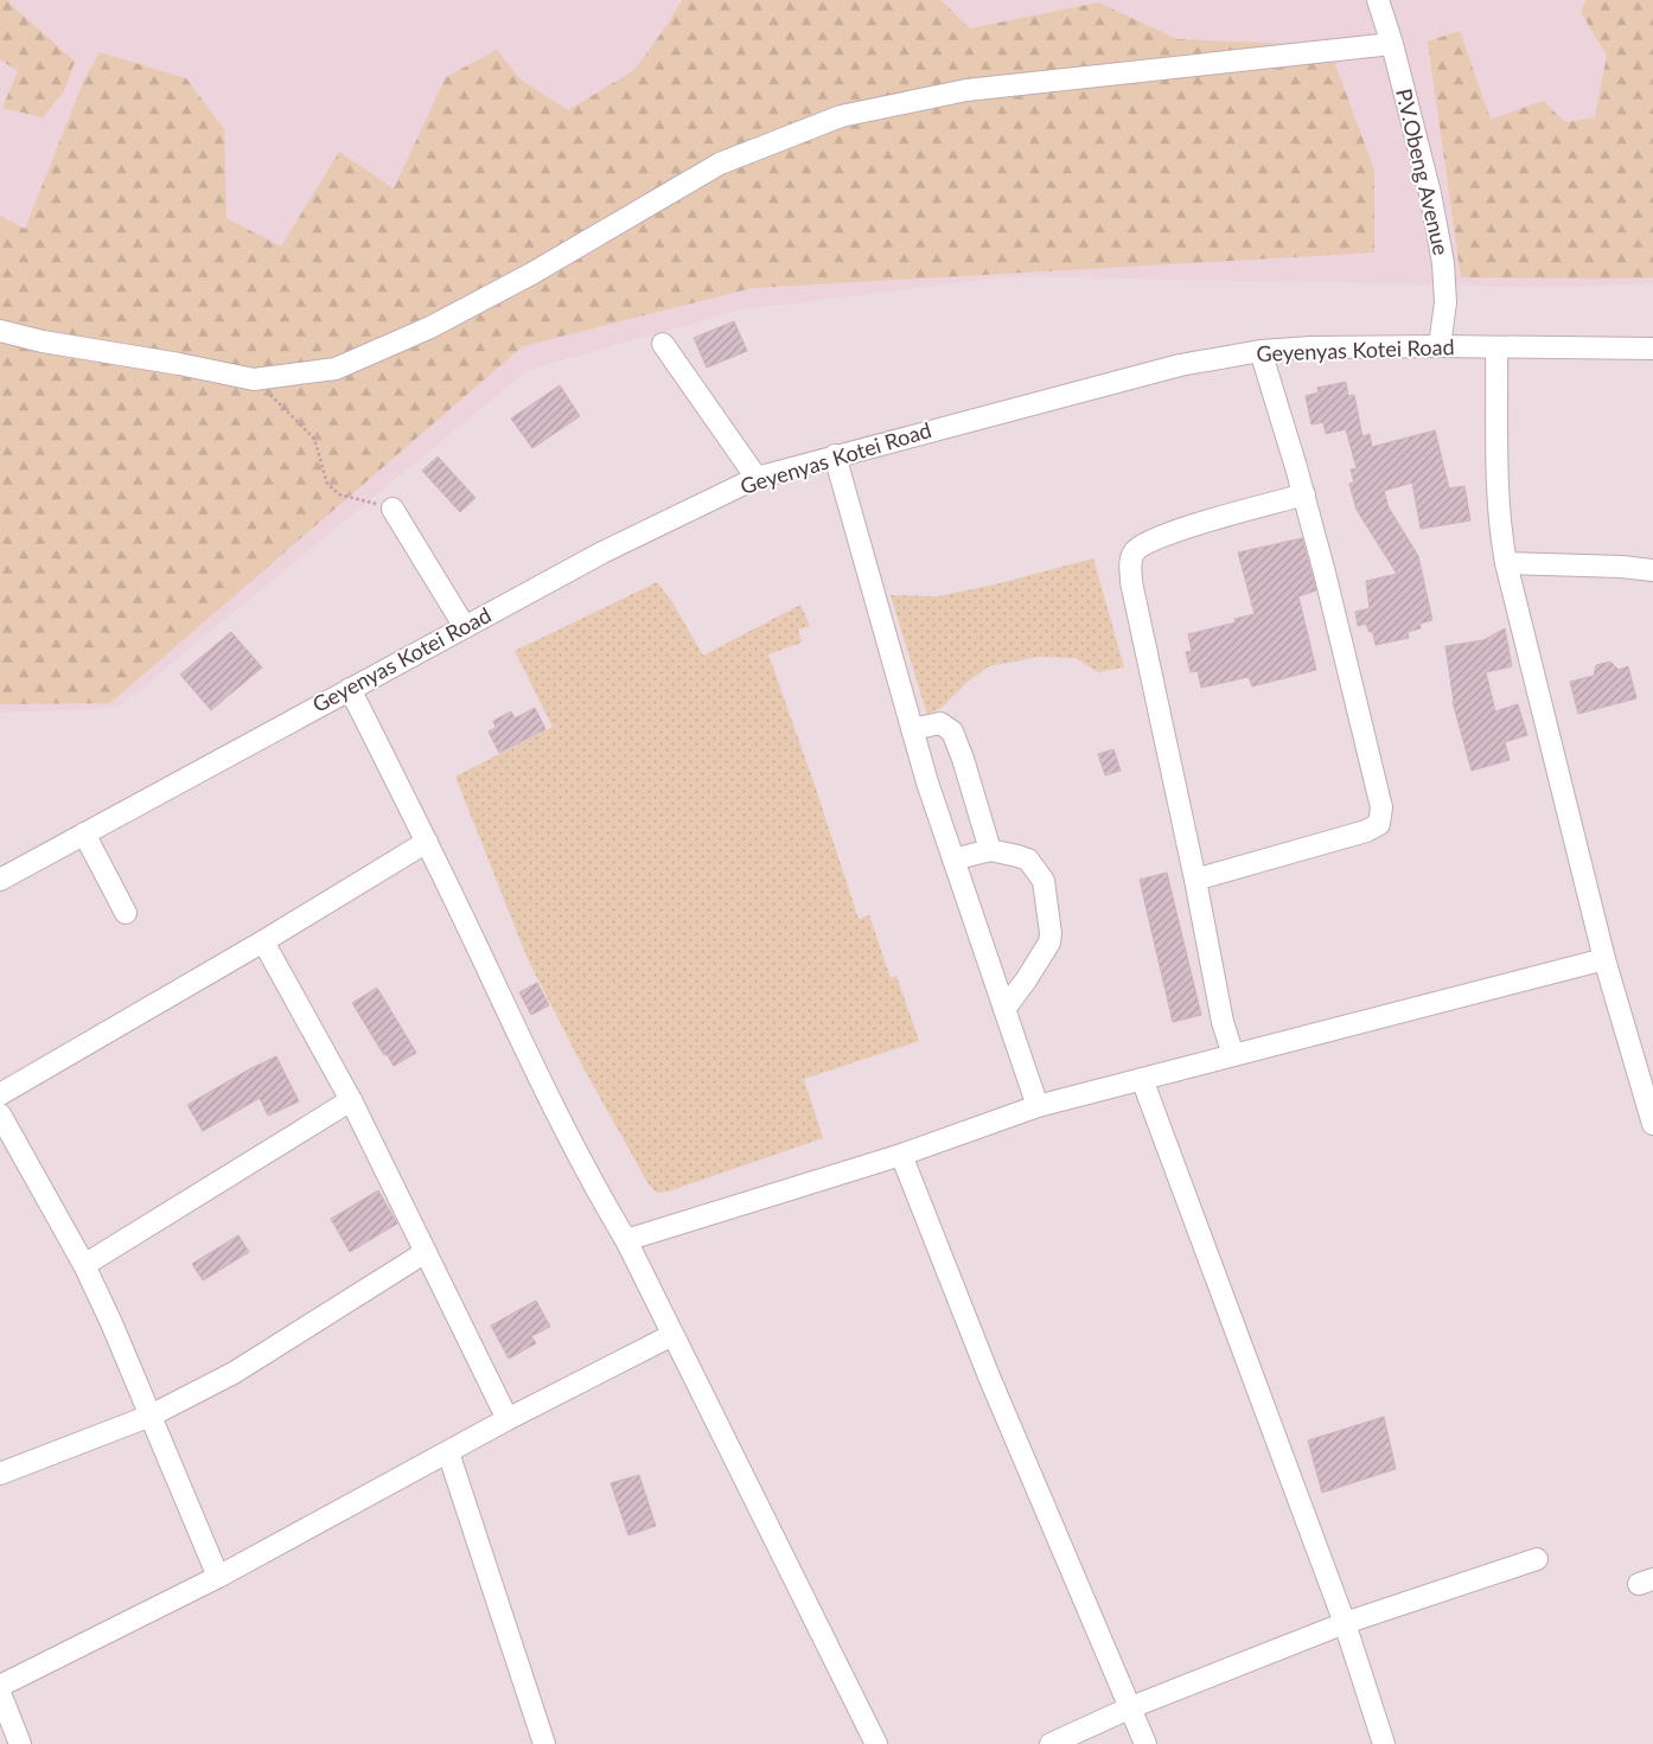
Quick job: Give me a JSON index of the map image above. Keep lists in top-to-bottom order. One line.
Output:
{"streets":{"street":["P.V.Obeng Avenue","Geyenyas Kotei Road"]},"crossings":[["P.V.Obeng Avenue","Geyenyas Kotei Road"]]}
